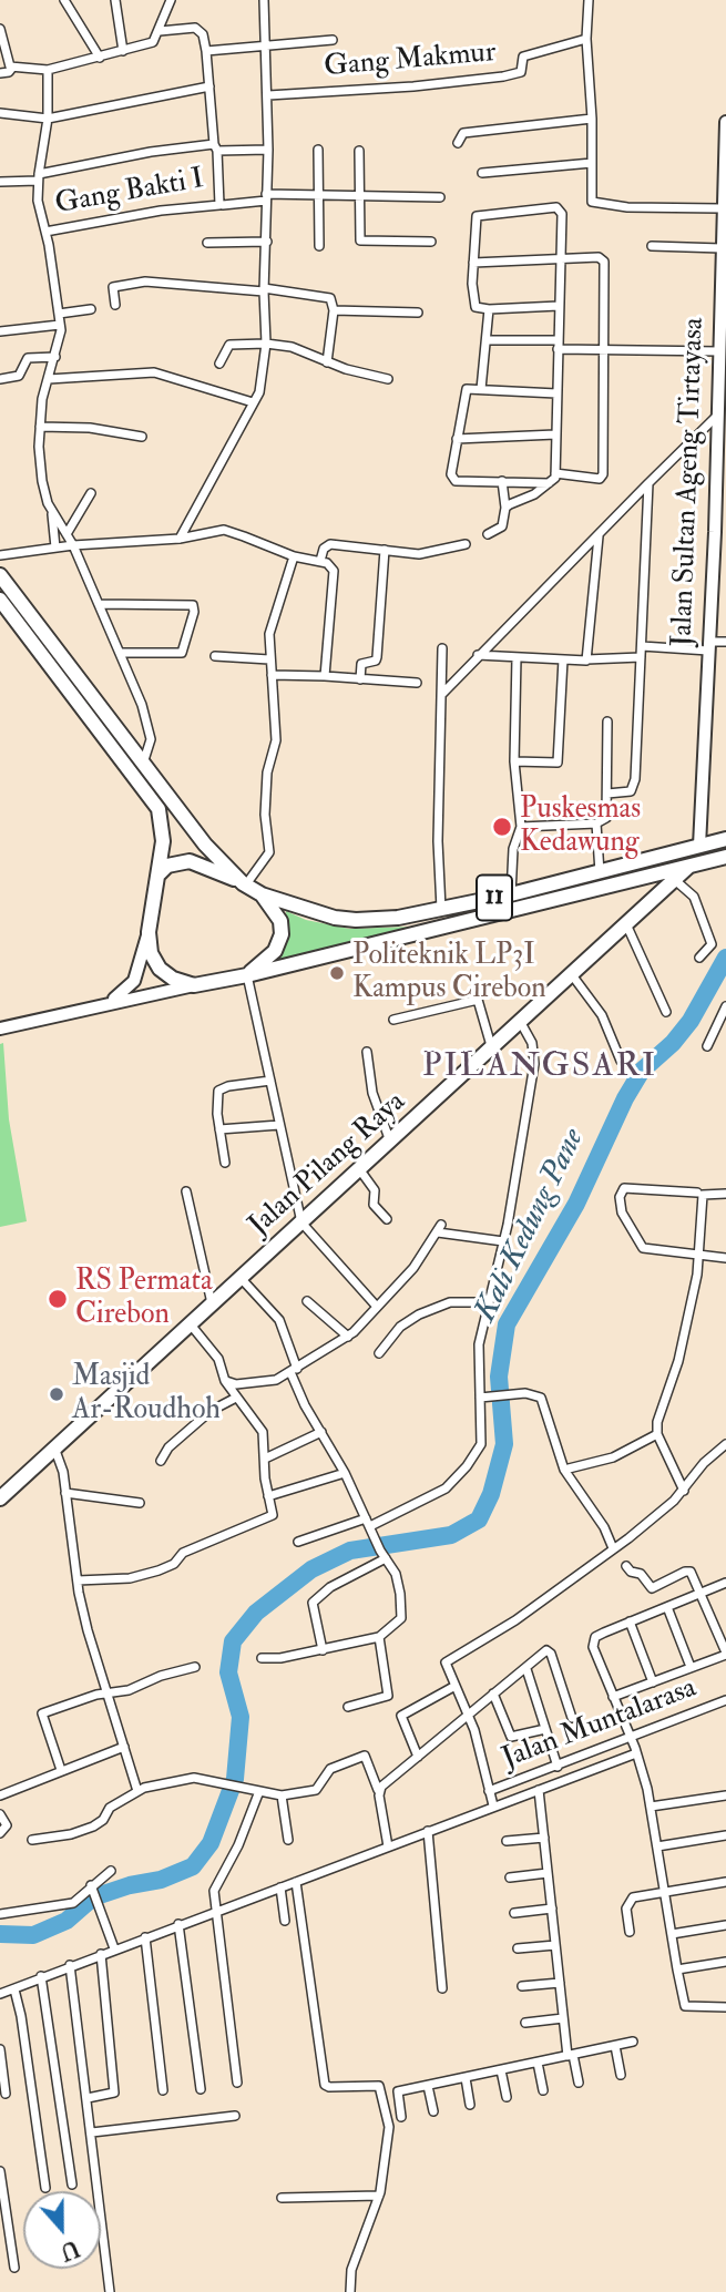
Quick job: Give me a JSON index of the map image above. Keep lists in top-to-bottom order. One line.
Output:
{"streets":{"highway":["11","Jalan Pilang Raya"],"main road":["Jalan Sultan Ageng Tirtayasa"],"street":["Gang Makmur","Gang Bakti I","Jalan Muntalarasa"]},"crossings":[["Jalan Sultan Ageng Tirtayasa","11"],["11","Jalan Pilang Raya"]],"districts":["PILANGSARI"],"water":["Kali Kedung Pane"],"places":["Puskesmas Kedawung","Politeknik LP3I Kampus Cirebon","RS Permata Cirebon","Masjid Ar-Roudhoh"],"north":"bottom"}
